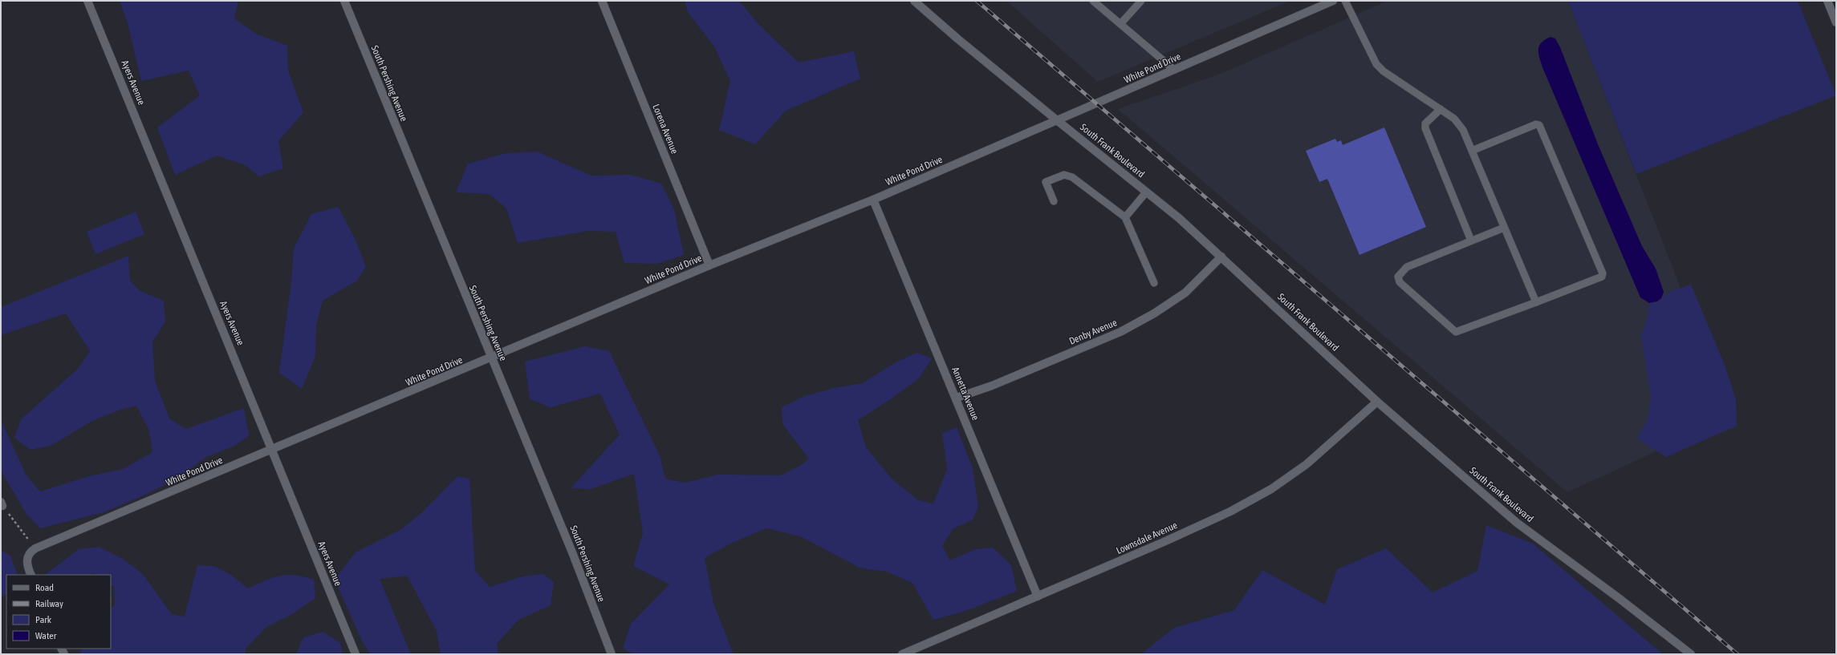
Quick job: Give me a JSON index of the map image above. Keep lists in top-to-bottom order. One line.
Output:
{"streets":{"street":["White Pond Drive","Ayers Avenue","South Pershing Avenue","Lorena Avenue","South Frank Boulevard","Denby Avenue","Annetta Avenue","Lownsdale Avenue"]},"crossings":[["White Pond Drive","Ayers Avenue"],["White Pond Drive","South Pershing Avenue"],["White Pond Drive","Lorena Avenue"],["White Pond Drive","South Frank Boulevard"],["White Pond Drive","Annetta Avenue"],["South Frank Boulevard","Denby Avenue"],["South Frank Boulevard","Lownsdale Avenue"],["Denby Avenue","Annetta Avenue"],["Annetta Avenue","Lownsdale Avenue"]],"legend":["Road","Railway","Park","Water"]}
